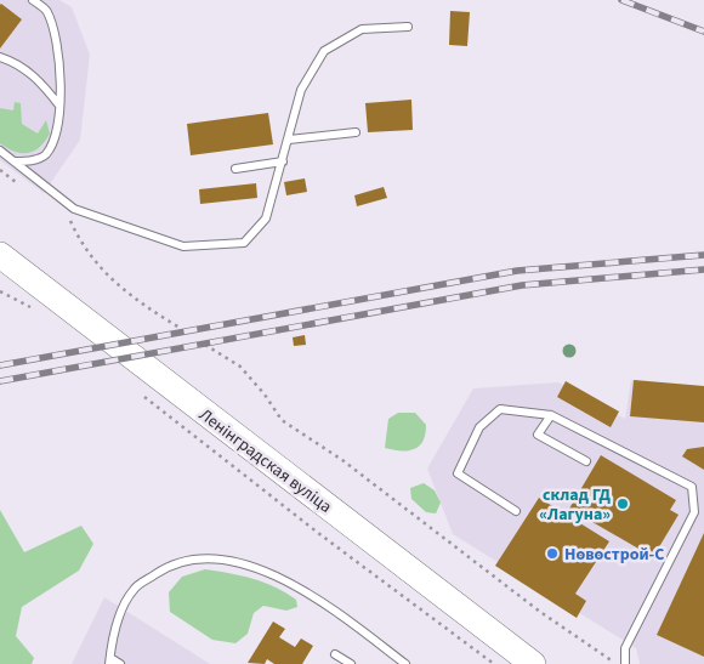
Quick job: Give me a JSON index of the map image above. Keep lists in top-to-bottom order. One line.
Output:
{"streets":{"main road":["Ленінградская вуліца"]},"places":["склад ГД «Лагуна»","Новострой-С"]}
